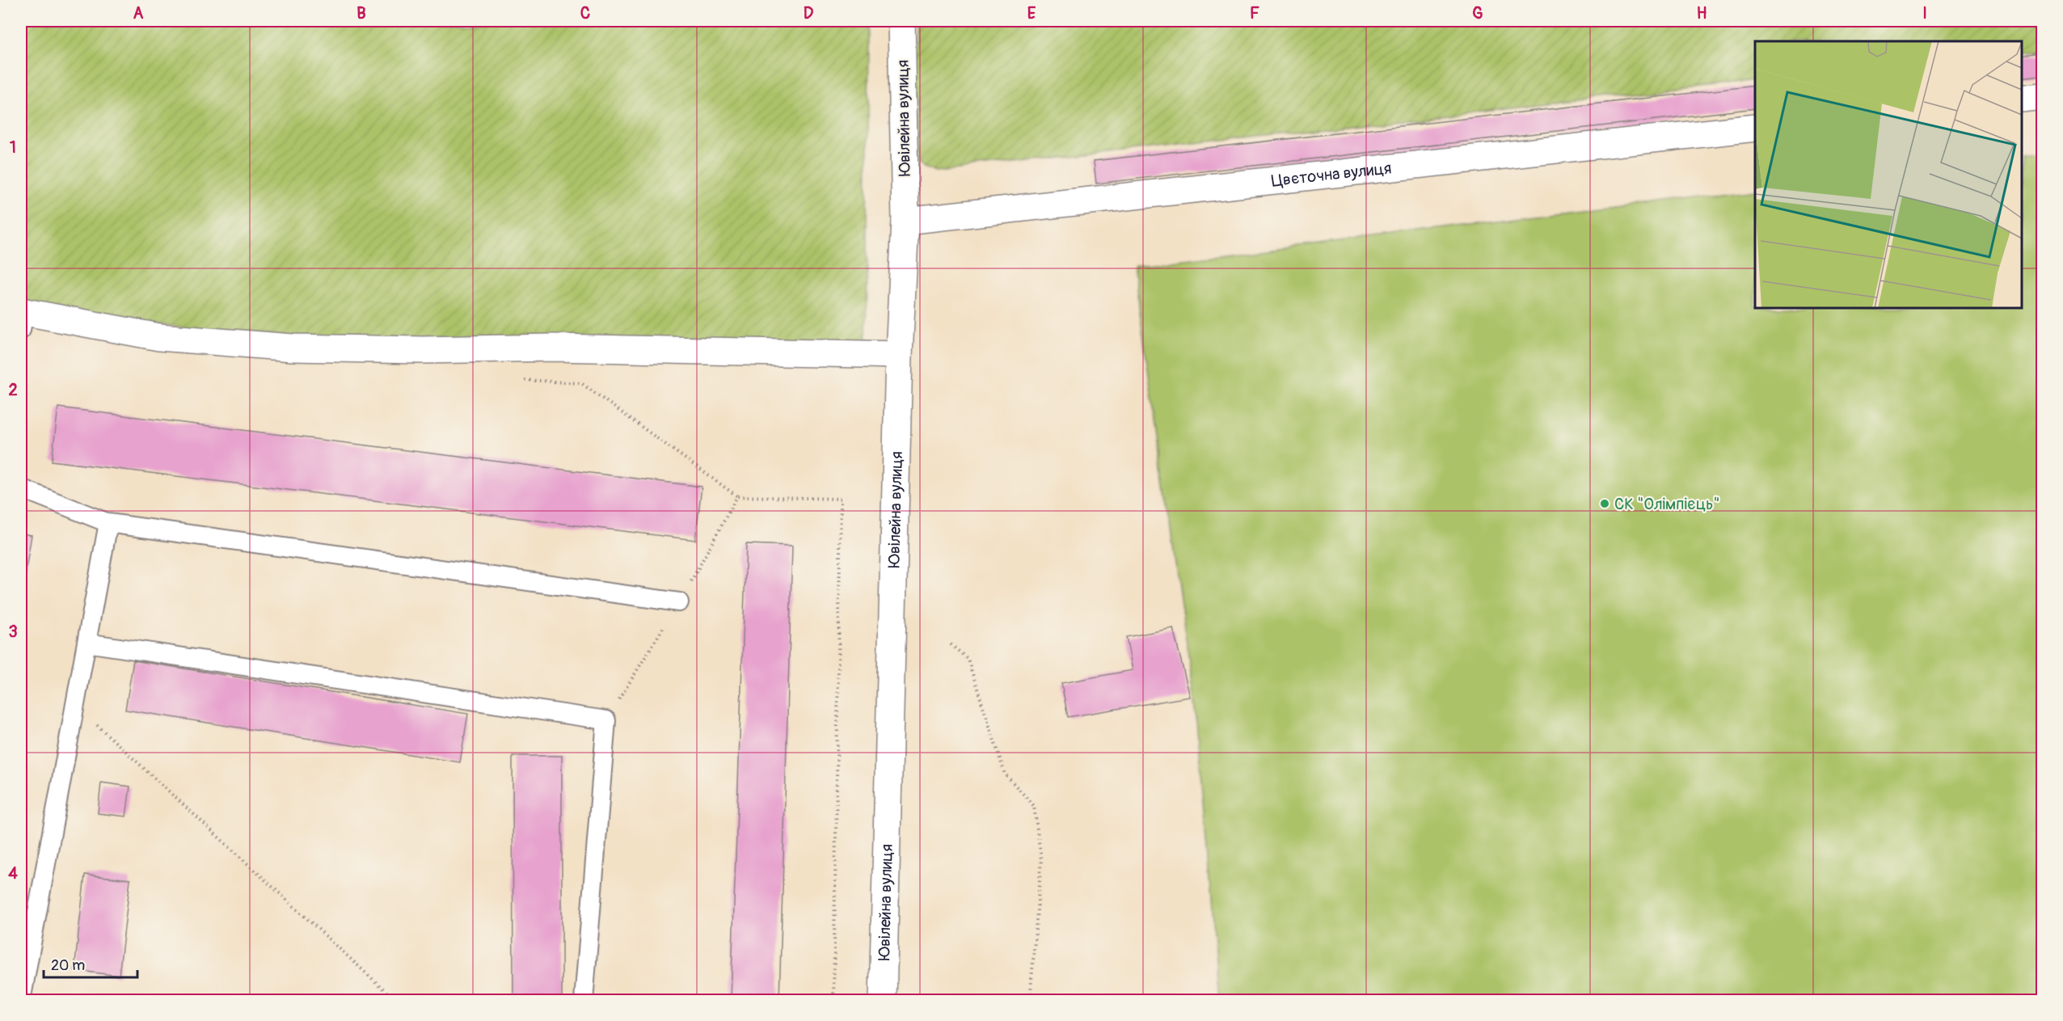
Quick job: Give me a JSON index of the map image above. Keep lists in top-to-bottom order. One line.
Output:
{"streets":{"street":["Ювілейна вулиця","Цвєточна вулиця"]},"crossings":[["Ювілейна вулиця","Цвєточна вулиця"]],"places":["СК \"Олімпієць\""],"scale_bar":"20 m","grid":{"columns":["A","B","C","D","E","F","G","H","I"],"rows":["1","2","3","4"]}}
